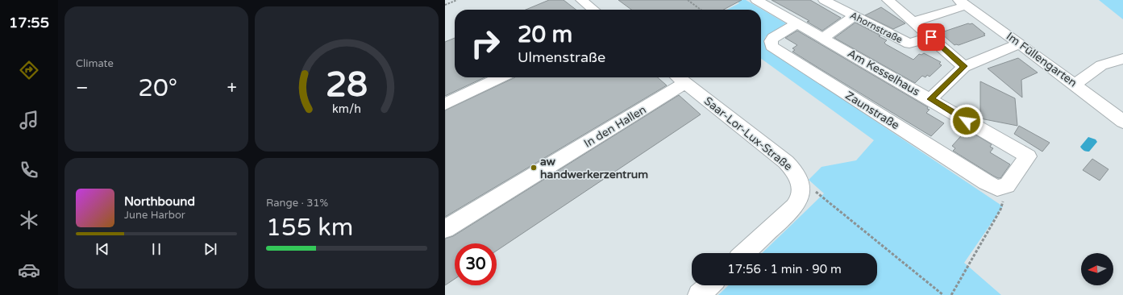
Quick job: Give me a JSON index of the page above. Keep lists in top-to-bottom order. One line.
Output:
{"streets":{"street":["Ahornstraße","Im Füllengarten","Am Kesselhaus","Zaunstraße","In den Hallen","Saar-Lor-Lux-Straße"]},"crossings":[["Am Kesselhaus","Zaunstraße"],["In den Hallen","Saar-Lor-Lux-Straße"]],"places":["aw handwerkerzentrum"],"north":"left","page":{"tabs":"17:55","tile":["Climate",["Range · 31%","155 km"]],"turn":["20 m","Ulmenstraße"],"heat":["−","20°","+"],"song":["Northbound","June Harbor"],"limit":"30","trip":"17:56 · 1 min · 90 m","gauge":["28","km/h"]}}
